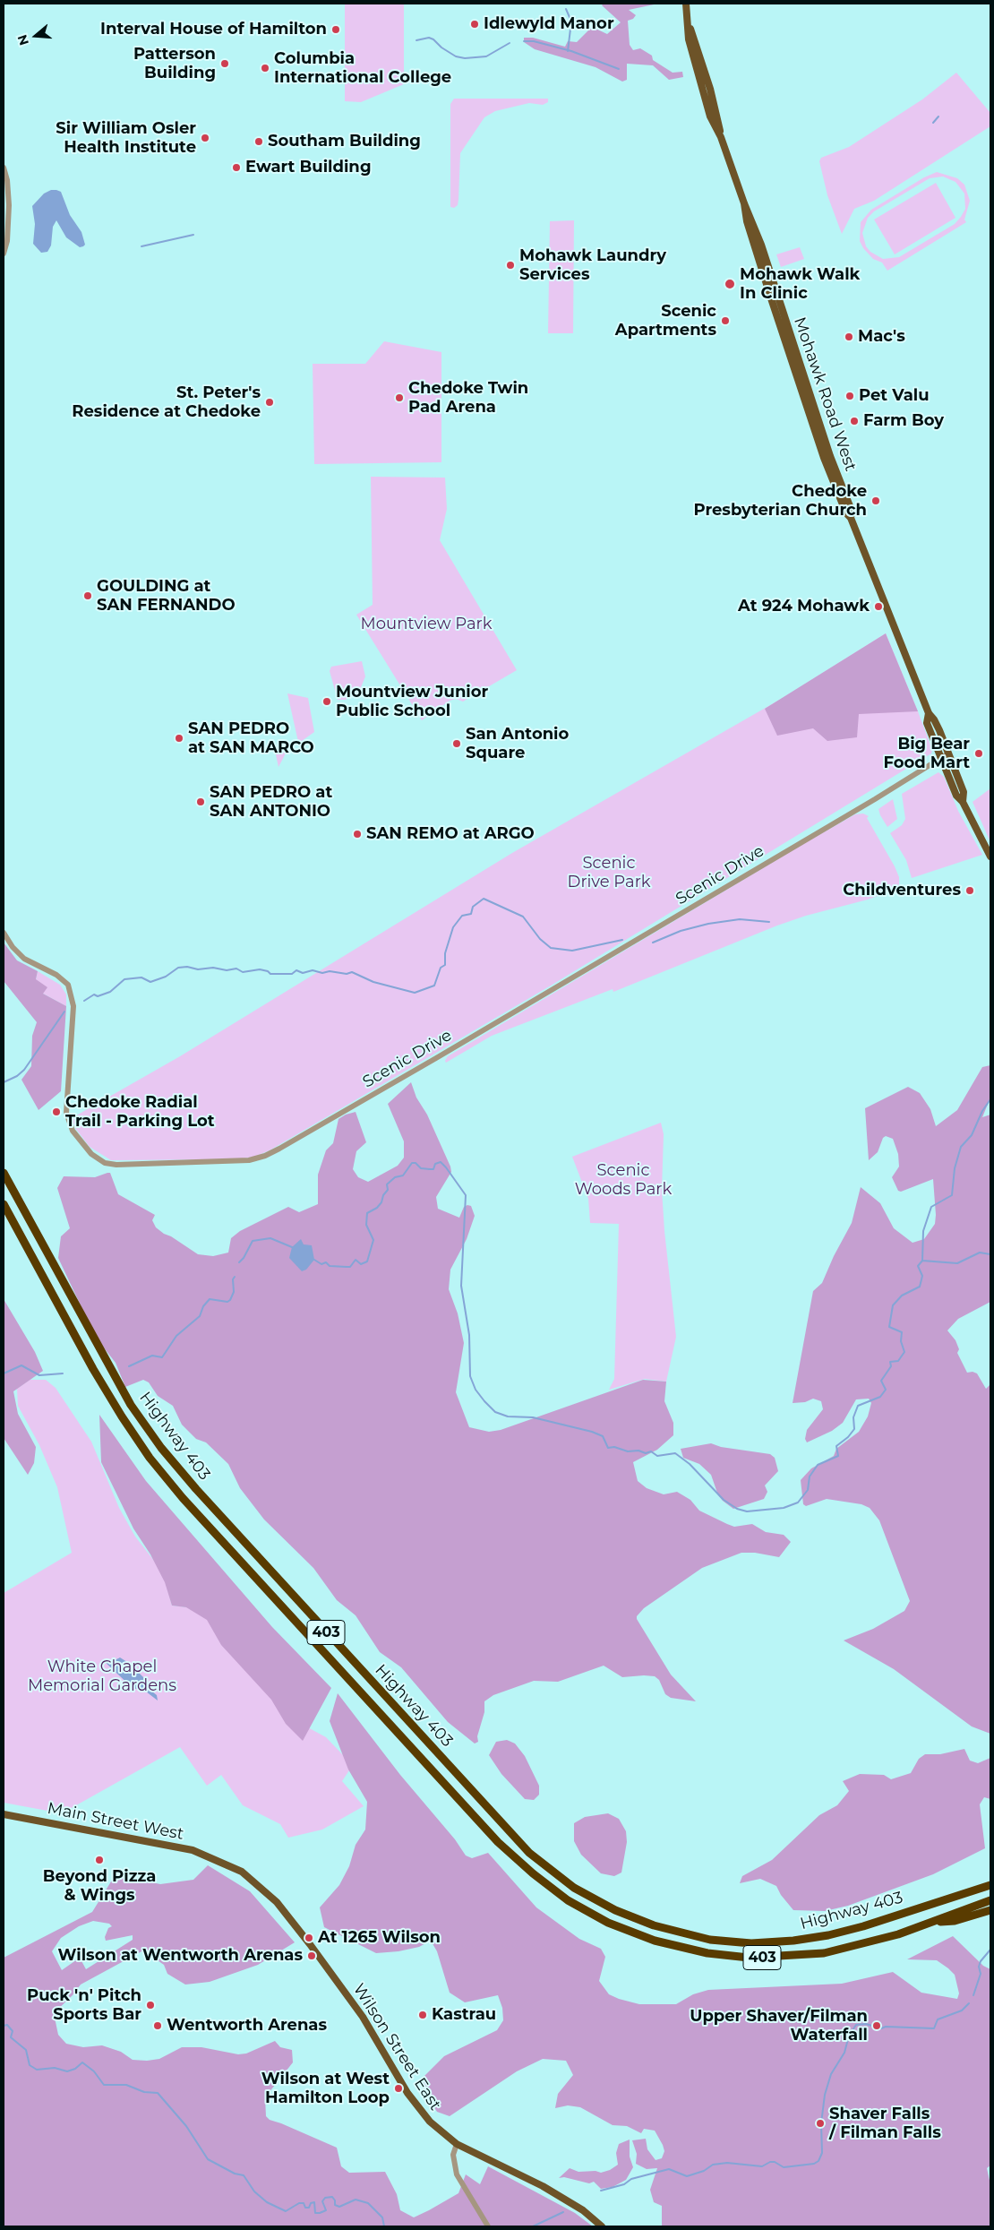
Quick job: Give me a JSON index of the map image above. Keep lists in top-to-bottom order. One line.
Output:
{"streets":{"highway":["Highway 403","403"],"main road":["Mohawk Road West","Main Street West","Wilson Street East"],"street":["Scenic Drive"]},"crossings":[["Mohawk Road West","Scenic Drive"],["Main Street West","Wilson Street East"]],"parks":["Mountview Park","Scenic Drive Park","Scenic Woods Park","White Chapel Memorial Gardens"],"places":["Idlewyld Manor","Interval House of Hamilton","Patterson Building","Columbia International College","Sir William Osler Health Institute","Southam Building","Ewart Building","Mohawk Laundry Services","Mohawk Walk In Clinic","Scenic Apartments","Mac's","Pet Valu","Chedoke Twin Pad Arena","St. Peter's Residence at Chedoke","Farm Boy","Chedoke Presbyterian Church","GOULDING at SAN FERNANDO","At 924 Mohawk","Mountview Junior Public School","SAN PEDRO at SAN MARCO","San Antonio Square","Big Bear Food Mart","SAN PEDRO at SAN ANTONIO","SAN REMO at ARGO","Childventures","Chedoke Radial Trail - Parking Lot","Beyond Pizza & Wings","At 1265 Wilson","Wilson at Wentworth Arenas","Puck 'n' Pitch Sports Bar","Kastrau","Wentworth Arenas","Upper Shaver/Filman Waterfall","Wilson at West Hamilton Loop","Shaver Falls / Filman Falls"],"north":"left"}
